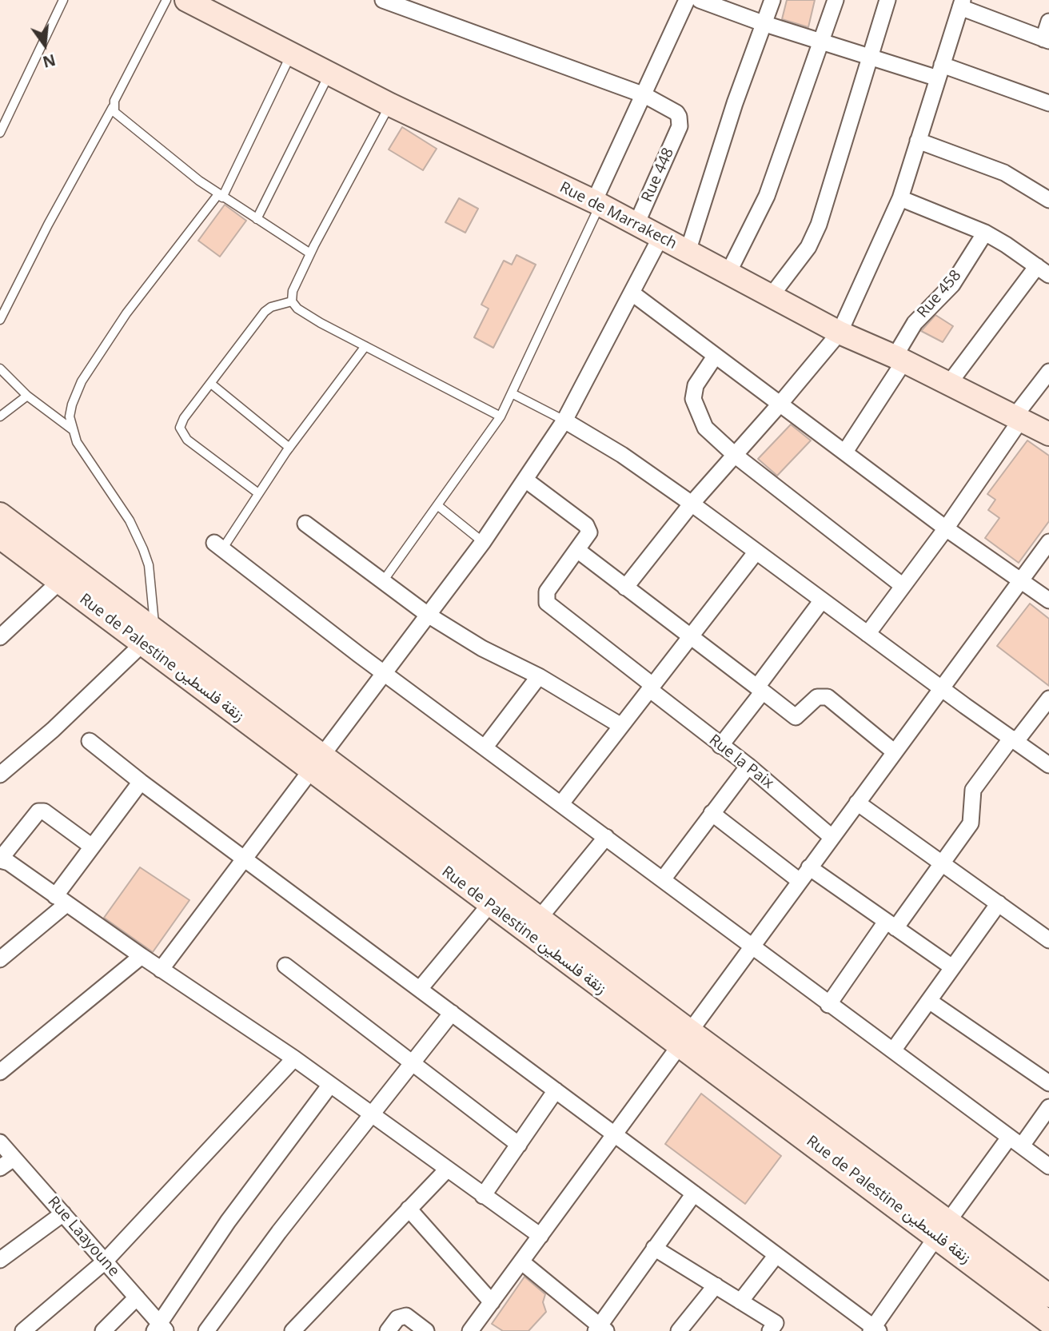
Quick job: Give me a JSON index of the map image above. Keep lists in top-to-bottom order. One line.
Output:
{"streets":{"main road":["Rue de Marrakech","Rue de Palestine زنقة فلسطين"],"street":["Rue 448","Rue 458","Rue la Paix","Rue Laayoune"]},"crossings":[["Rue 448","Rue de Marrakech"],["Rue de Marrakech","Rue 458"]],"north":"bottom"}
